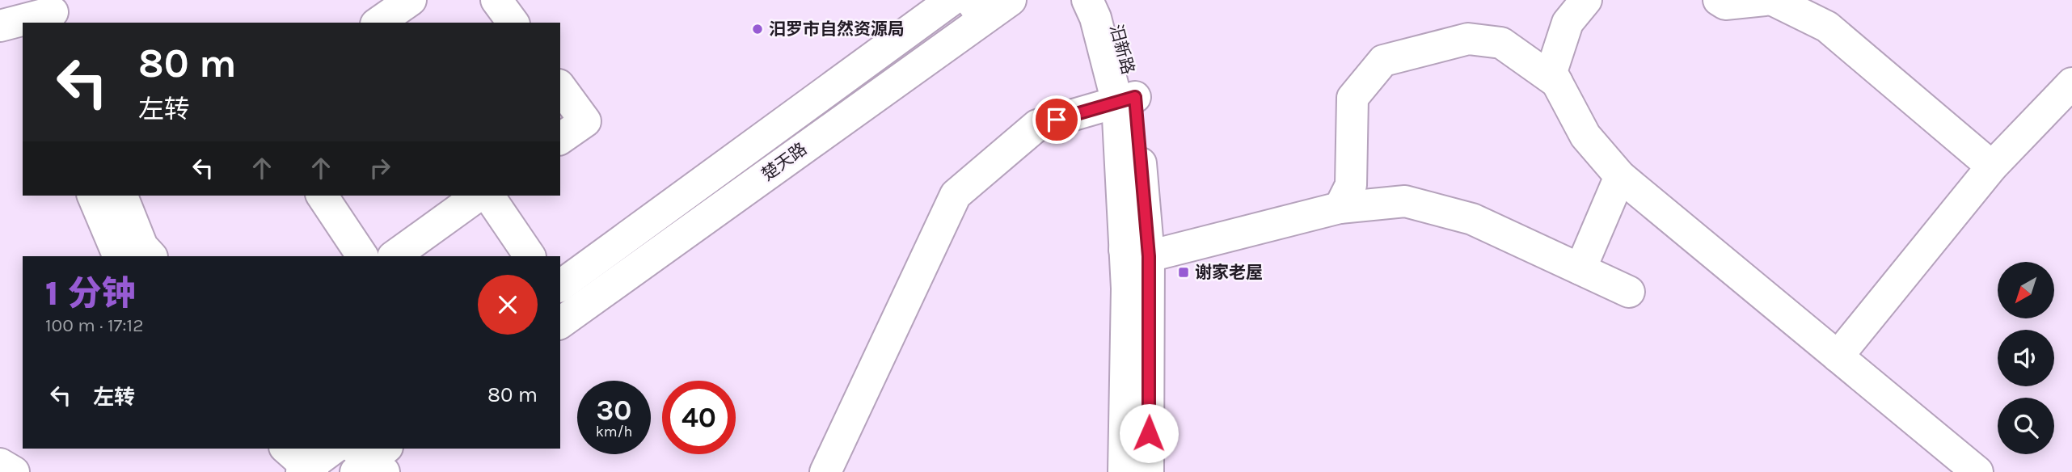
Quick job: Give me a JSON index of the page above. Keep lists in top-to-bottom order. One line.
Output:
{"streets":{"street":["汨新路","楚天路"]},"places":{"other":["汨罗市自然资源局"],"transit":["谢家老屋"]},"north":"bottom left","page":{"turn":["80 m","左转"],"heading":["1 分钟","100 m · 17:12"],"list":[{"name":"左转","value":"80 m"}],"speed":"30 km/h","limit":"40"}}
